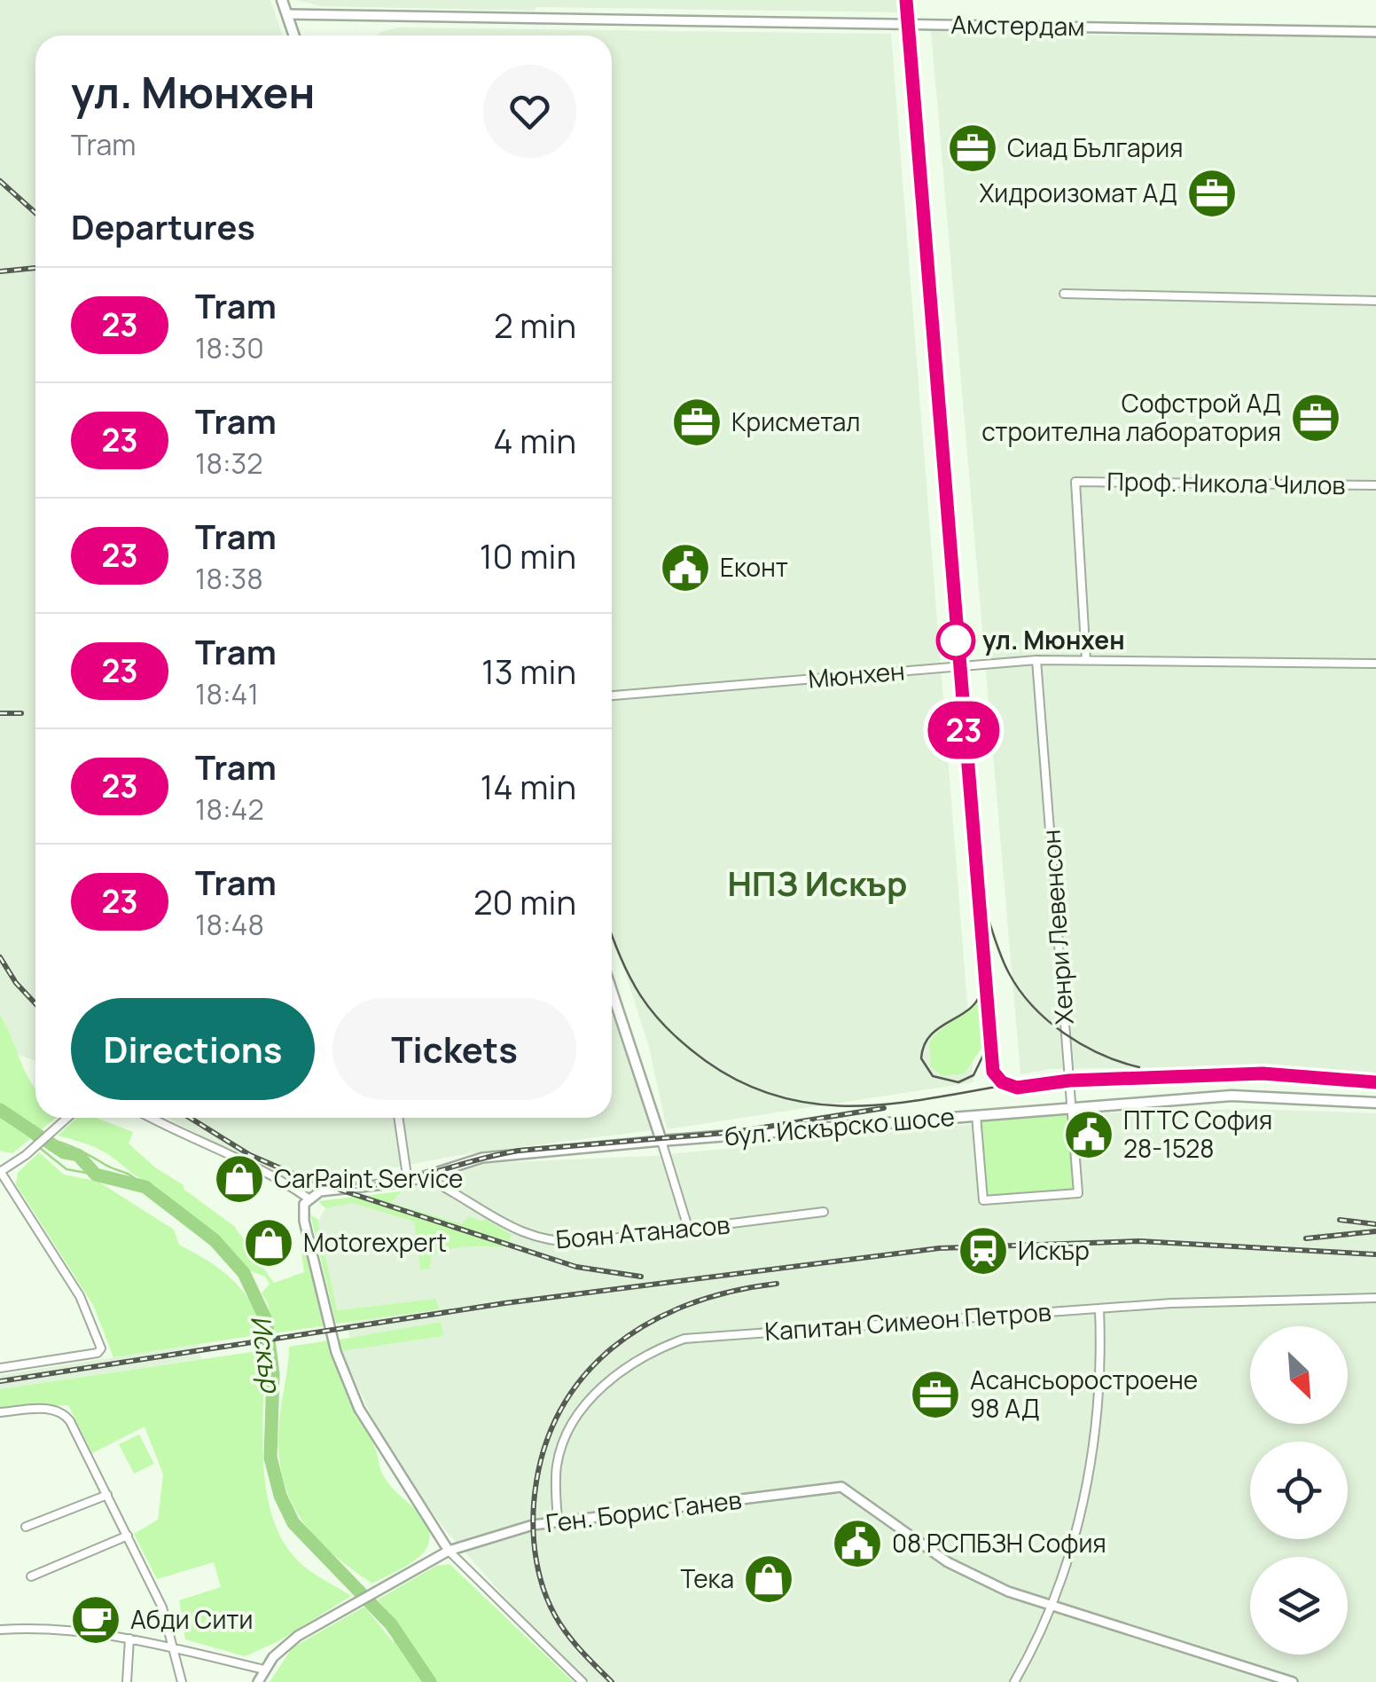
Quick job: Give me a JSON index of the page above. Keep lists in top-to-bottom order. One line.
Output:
{"streets":{"main road":["бул. Искърско шосе"],"street":["Амстердам","Проф. Никола Чилов","Мюнхен","Хенри Левенсон","Боян Атанасов","Капитан Симеон Петров","Ген. Борис Ганев"]},"crossings":[["Проф. Никола Чилов","Мюнхен"],["Мюнхен","Хенри Левенсон"],["Хенри Левенсон","бул. Искърско шосе"],["бул. Искърско шосе","Боян Атанасов"],["Капитан Симеон Петров","Ген. Борис Ганев"]],"districts":["НПЗ Искър"],"water":["Искър"],"places":{"office":["Сиад България","Хидроизомат АД","Софстрой АД строителна лаборатория","Крисметал","Асансьоростроене 98 АД"],"public building":["Еконт","ПТТС София 28-1528","08 РСПБЗН София"],"other":["ул. Мюнхен"],"shop":["CarPaint Service","Motorexpert","Тека"],"station":["Искър"],"cafe":["Абди Сити"]},"lines":["tram line 23"],"north":"bottom right","page":{"on_map":"23","heading":[["ул. Мюнхен","Tram"],"Departures"],"list":[{"mark":"23","name":"Tram","note":"18:30","value":"2 min"},{"mark":"23","name":"Tram","note":"18:32","value":"4 min"},{"mark":"23","name":"Tram","note":"18:38","value":"10 min"},{"mark":"23","name":"Tram","note":"18:41","value":"13 min"},{"mark":"23","name":"Tram","note":"18:42","value":"14 min"},{"mark":"23","name":"Tram","note":"18:48","value":"20 min"}],"buttons":["Directions","Tickets"]}}
